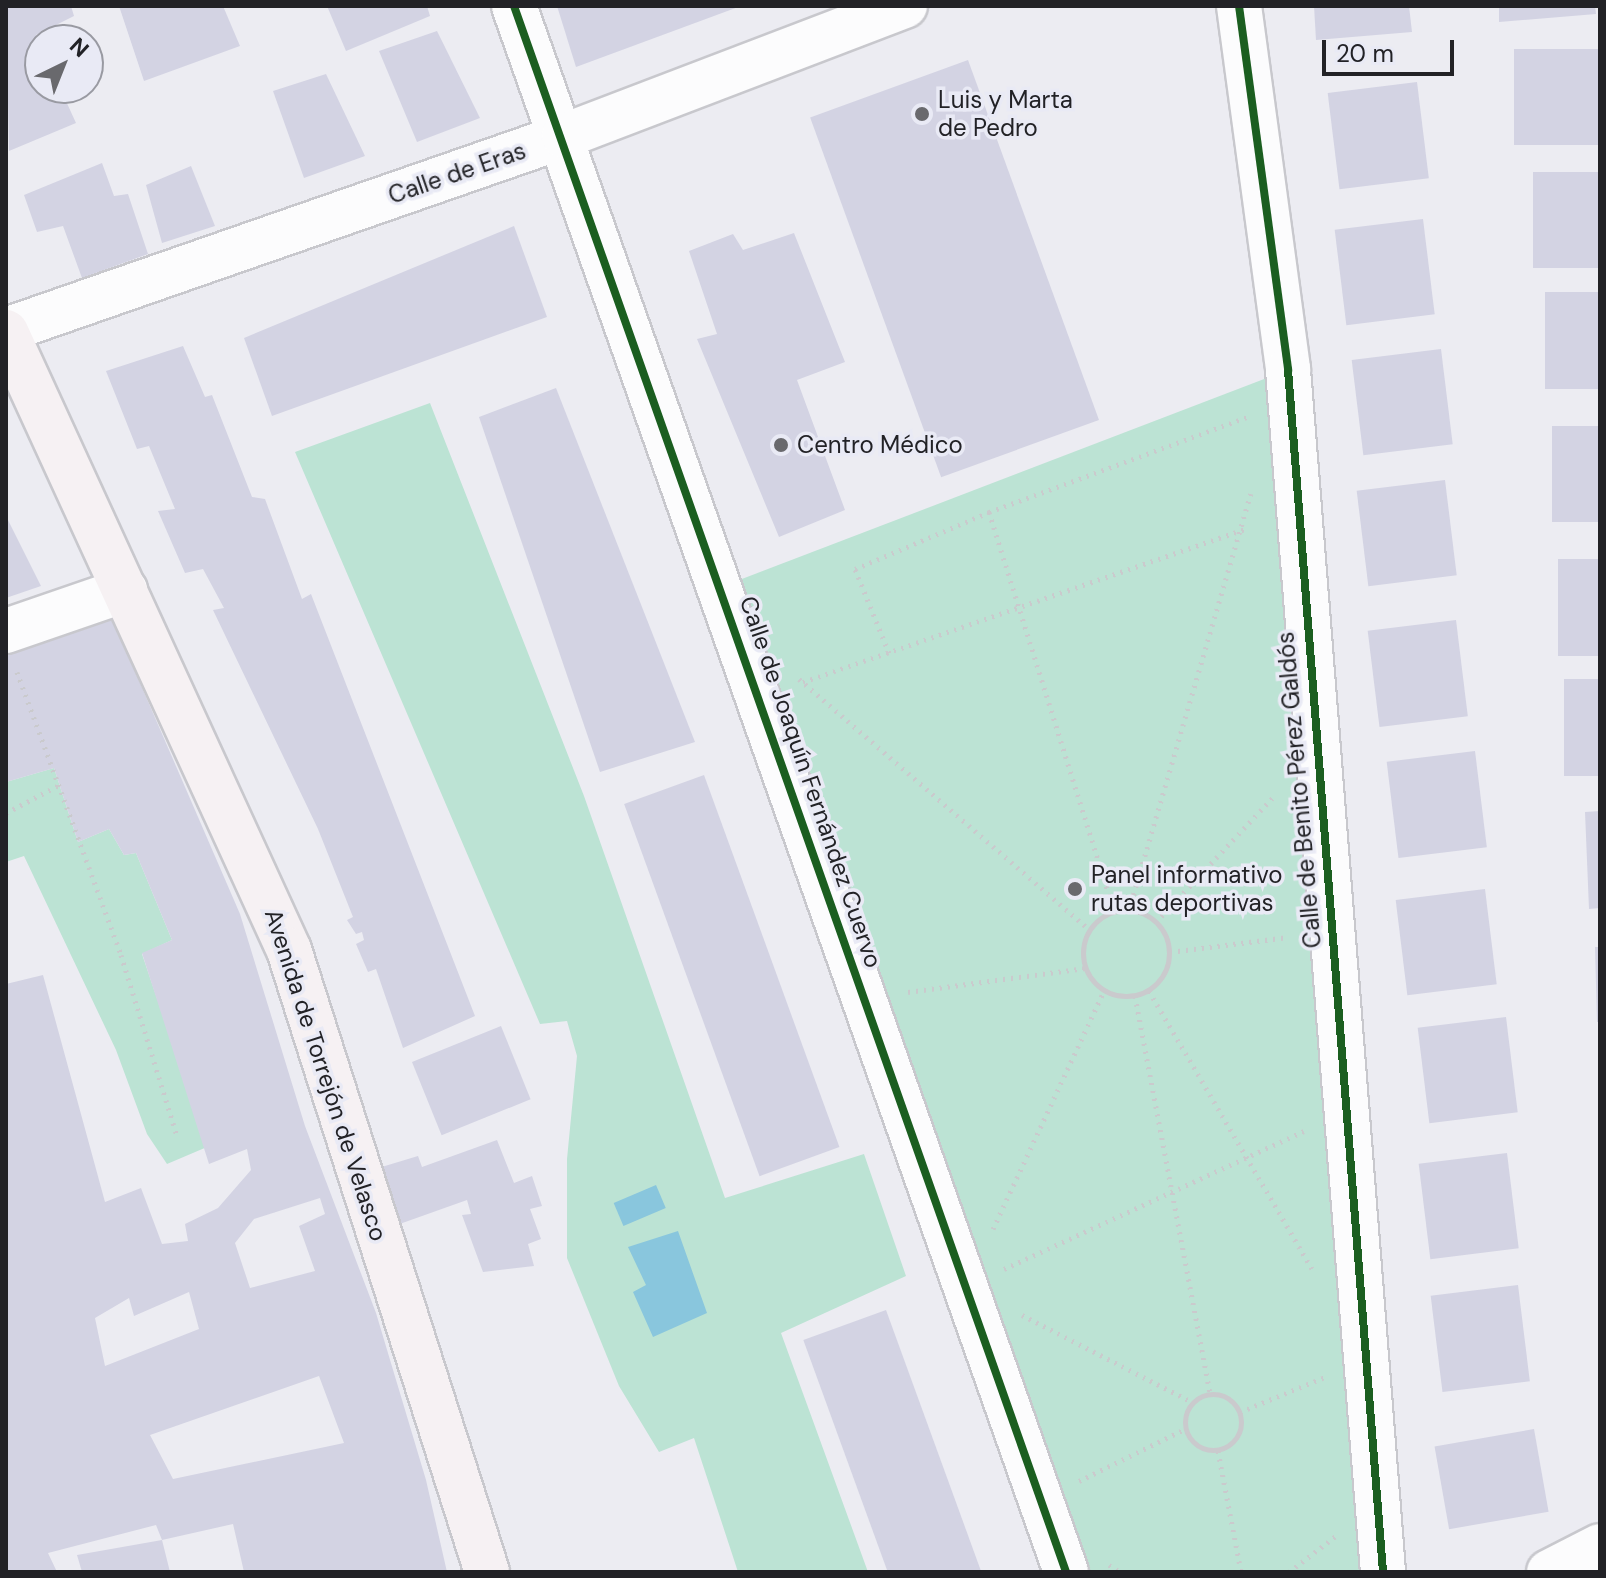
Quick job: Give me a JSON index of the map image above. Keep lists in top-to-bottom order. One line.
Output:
{"streets":{"main road":["Avenida de Torrejón de Velasco"],"street":["Calle de Eras","Calle de Joaquín Fernández Cuervo","Calle de Benito Pérez Galdós"]},"crossings":[["Calle de Eras","Calle de Joaquín Fernández Cuervo"],["Calle de Eras","Avenida de Torrejón de Velasco"]],"places":["Luis y Marta de Pedro","Centro Médico","Panel informativo rutas deportivas"],"scale_bar":"20 m","north":"top right"}
